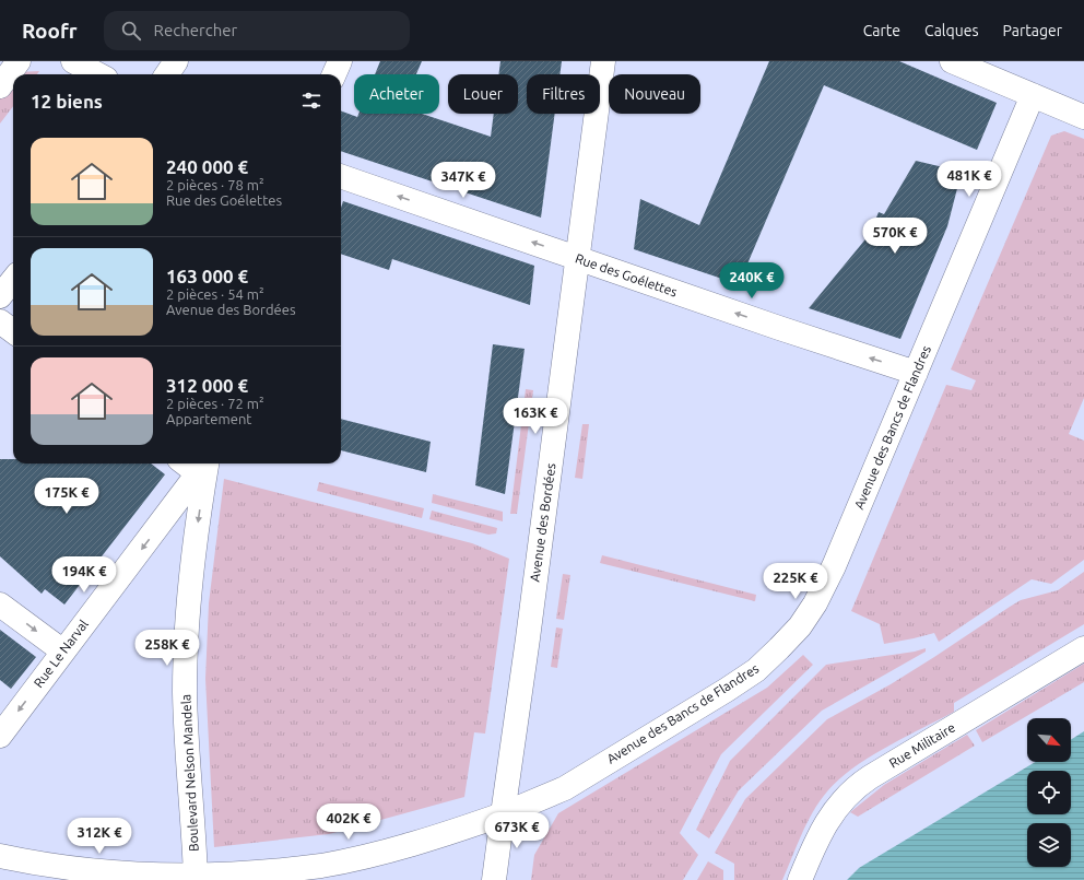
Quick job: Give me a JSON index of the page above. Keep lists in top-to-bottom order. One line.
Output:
{"streets":{"street":["Rue des Goélettes","Avenue des Bancs de Flandres","Avenue des Bordées","Rue Le Narval","Rue Militaire","Boulevard Nelson Mandela"]},"crossings":[["Rue des Goélettes","Avenue des Bancs de Flandres"],["Rue des Goélettes","Avenue des Bordées"],["Avenue des Bancs de Flandres","Avenue des Bordées"],["Avenue des Bancs de Flandres","Boulevard Nelson Mandela"],["Rue Le Narval","Boulevard Nelson Mandela"]],"one_way":["Rue des Goélettes","Rue Le Narval","Boulevard Nelson Mandela"],"north":"bottom right","page":{"header":"Roofr","search":"Rechercher","nav":["Carte","Calques","Partager"],"chip":["Acheter","Louer","Filtres","Nouveau"],"heading":"12 biens","list":[{"name":"240 000 €","note":"2 pièces · 78 m² · Rue des Goélettes"},{"name":"163 000 €","note":"2 pièces · 54 m² · Avenue des Bordées"},{"name":"312 000 €","note":"2 pièces · 72 m² · Appartement"}],"price":["481K €","347K €","570K €","240K €","163K €","175K €","194K €","225K €","258K €","402K €","673K €","312K €"]}}
